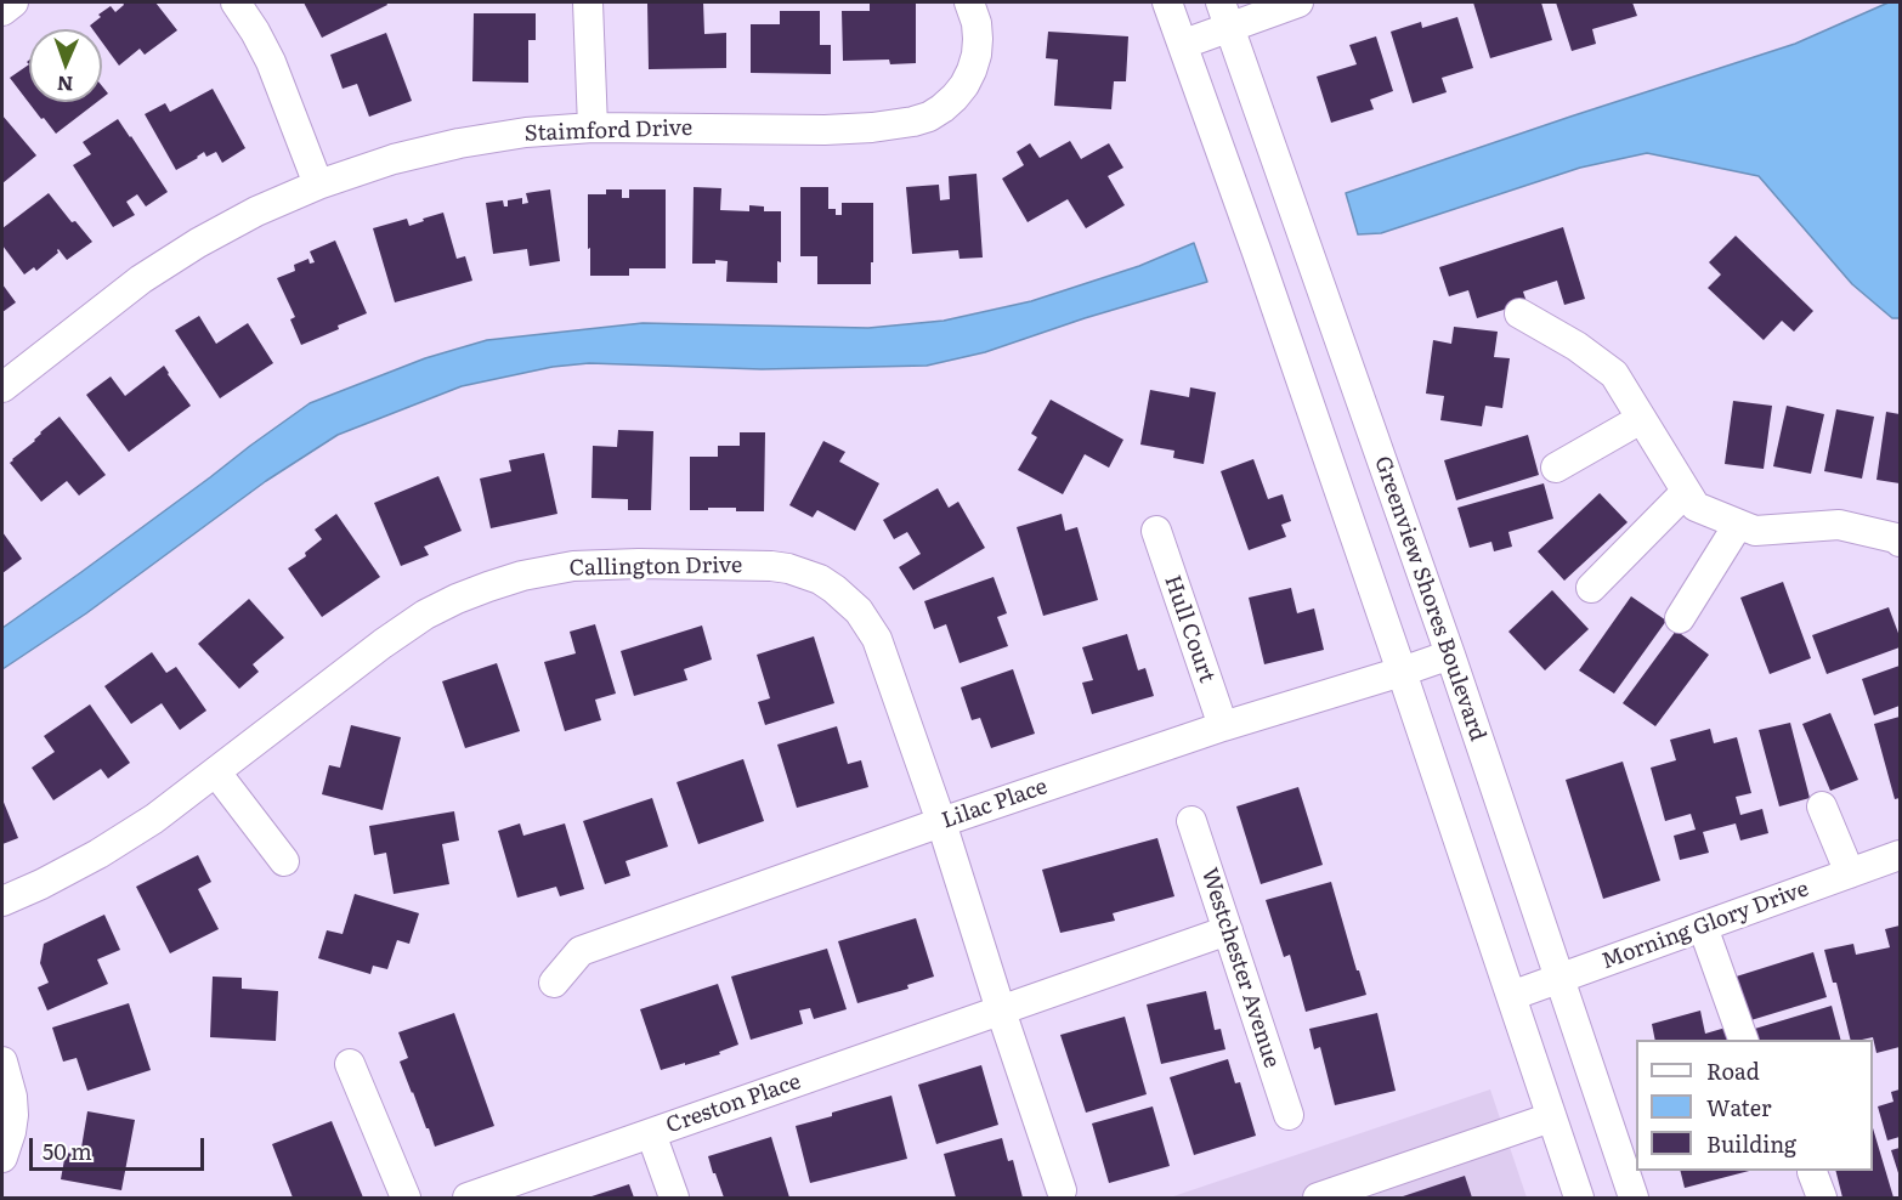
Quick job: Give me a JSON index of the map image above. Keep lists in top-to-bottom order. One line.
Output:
{"streets":{"street":["Staimford Drive","Callington Drive","Greenview Shores Boulevard","Hull Court","Lilac Place","Morning Glory Drive","Westchester Avenue","Creston Place"]},"crossings":[["Callington Drive","Lilac Place"],["Greenview Shores Boulevard","Lilac Place"],["Greenview Shores Boulevard","Morning Glory Drive"],["Hull Court","Lilac Place"],["Westchester Avenue","Creston Place"]],"legend":["Road","Water","Building"],"scale_bar":"50 m","north":"bottom"}
